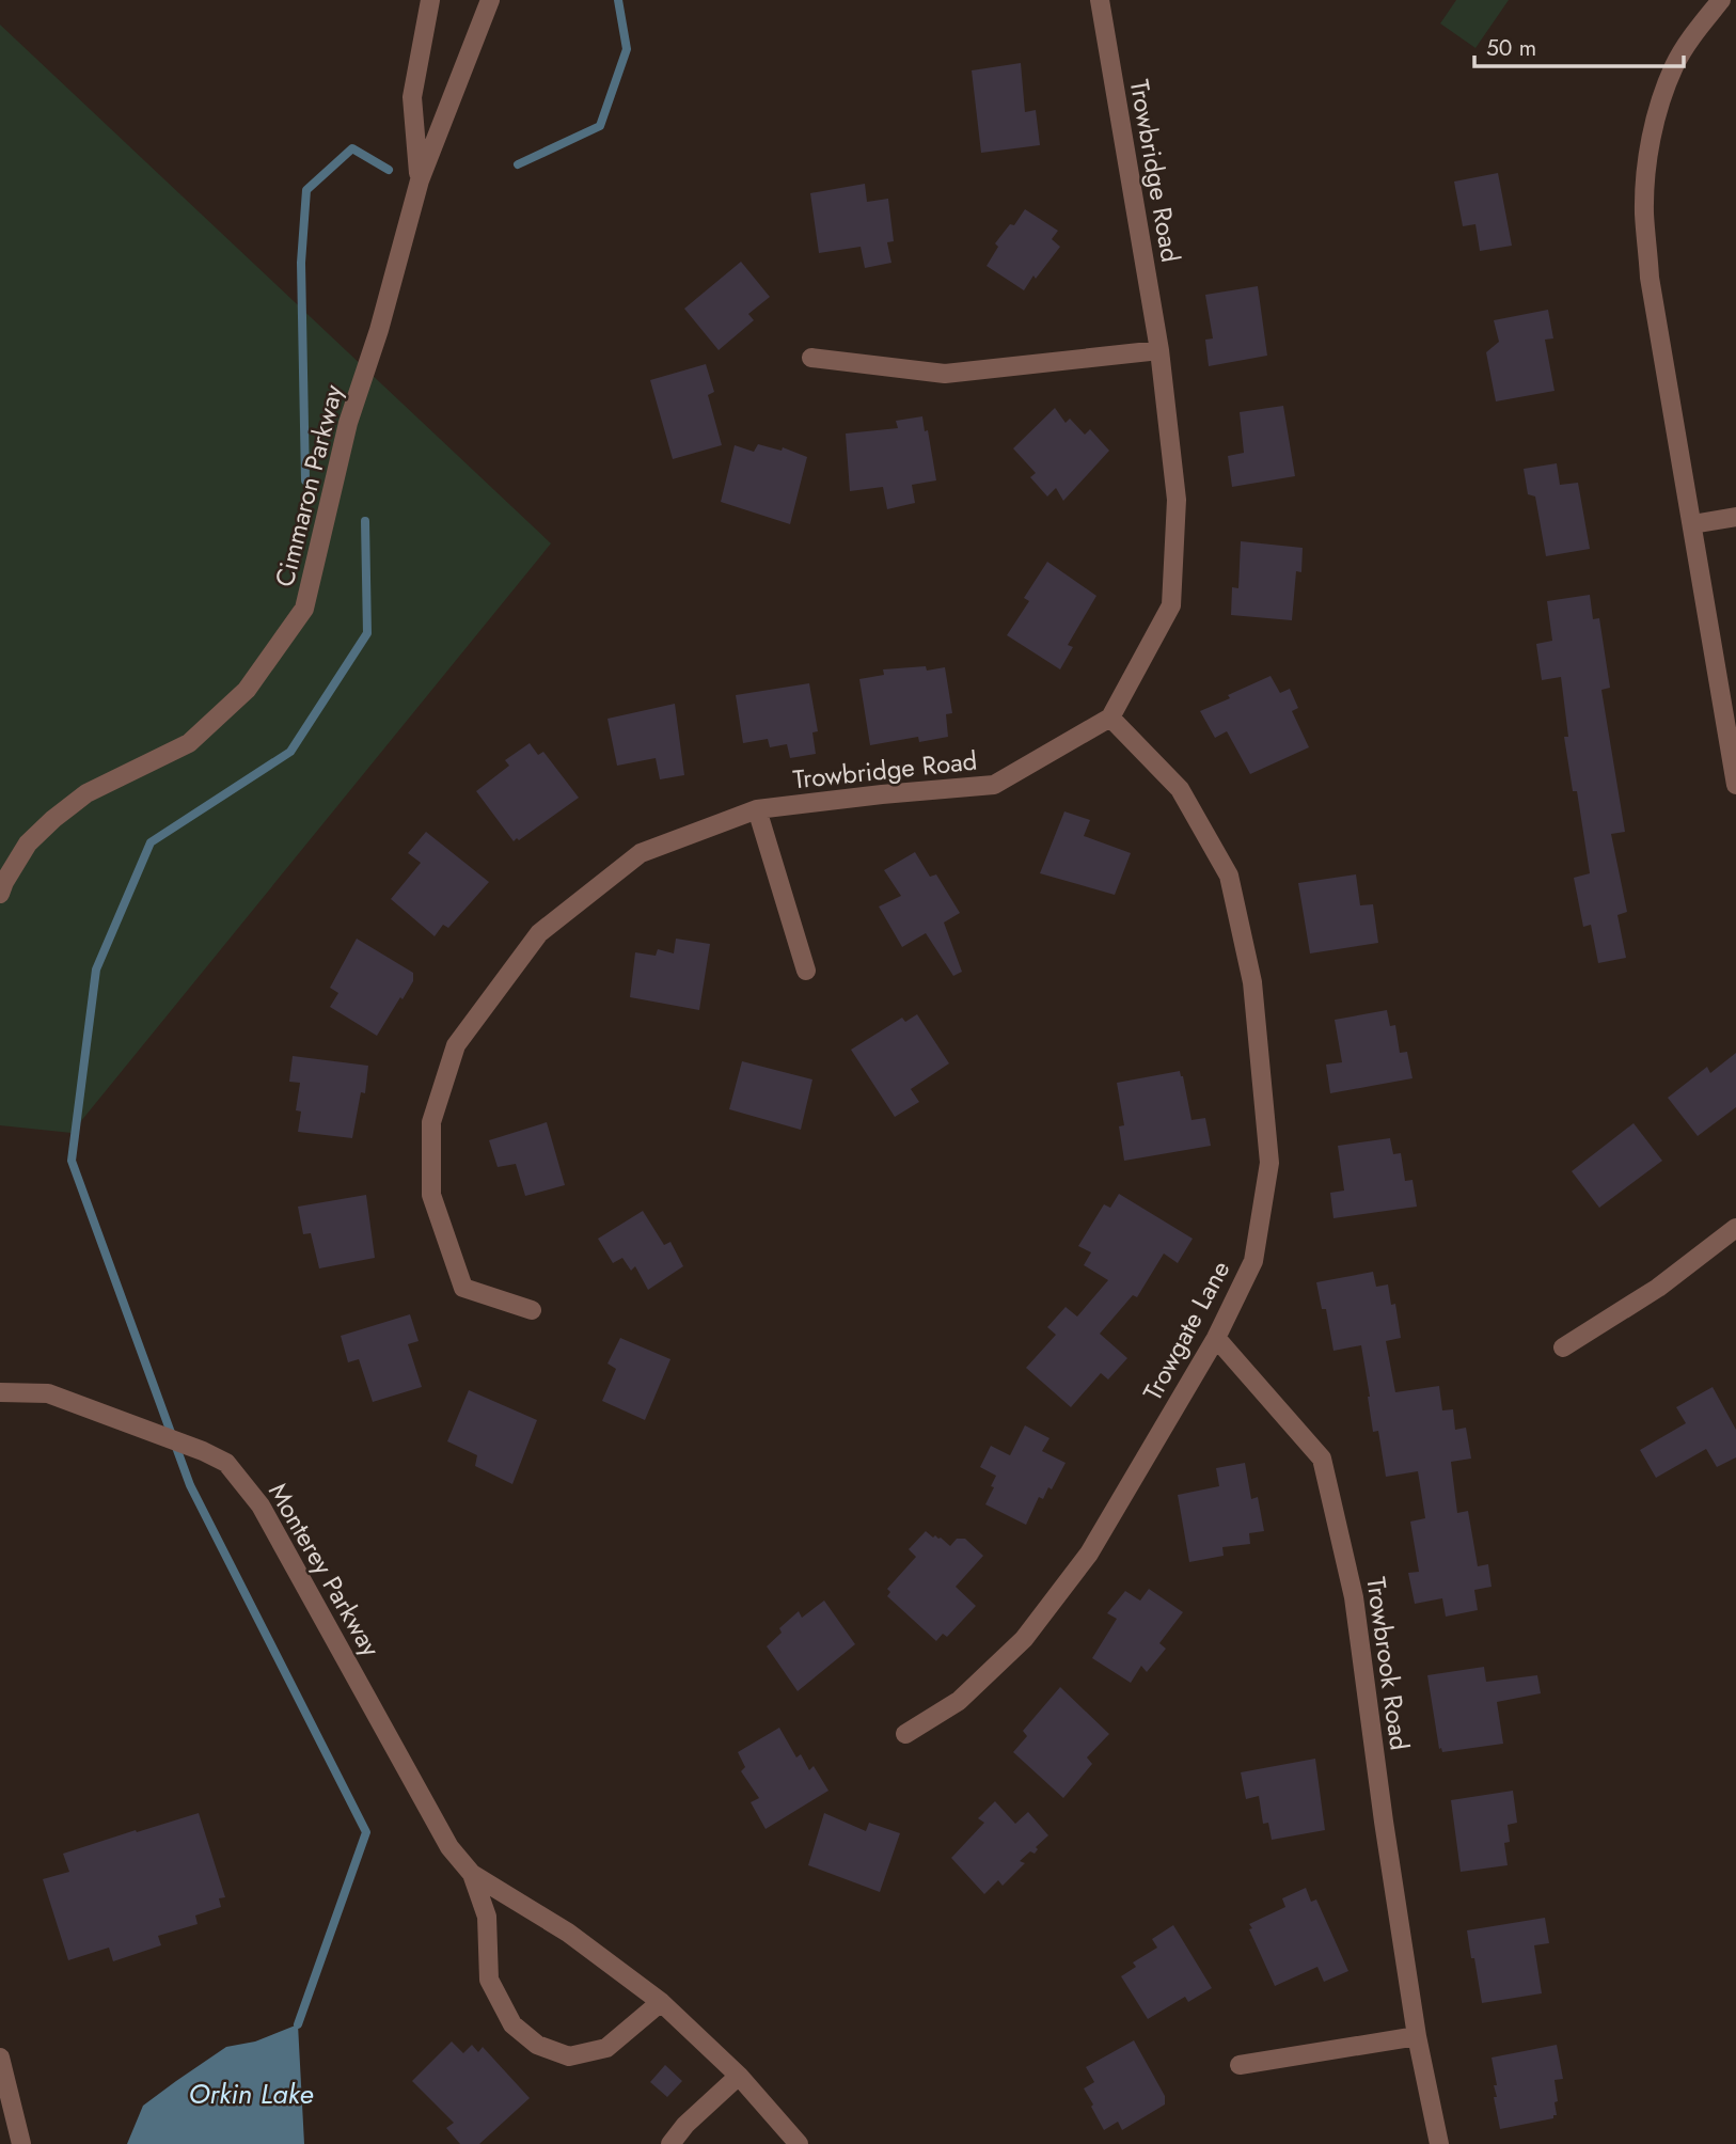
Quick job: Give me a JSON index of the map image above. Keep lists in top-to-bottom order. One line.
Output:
{"streets":{"street":["Trowbridge Road","Cimmaron Parkway","Trowgate Lane","Monterey Parkway","Trowbrook Road"]},"crossings":[["Trowbridge Road","Trowgate Lane"],["Trowgate Lane","Trowbrook Road"]],"water":["Orkin Lake"],"scale_bar":"50 m"}
